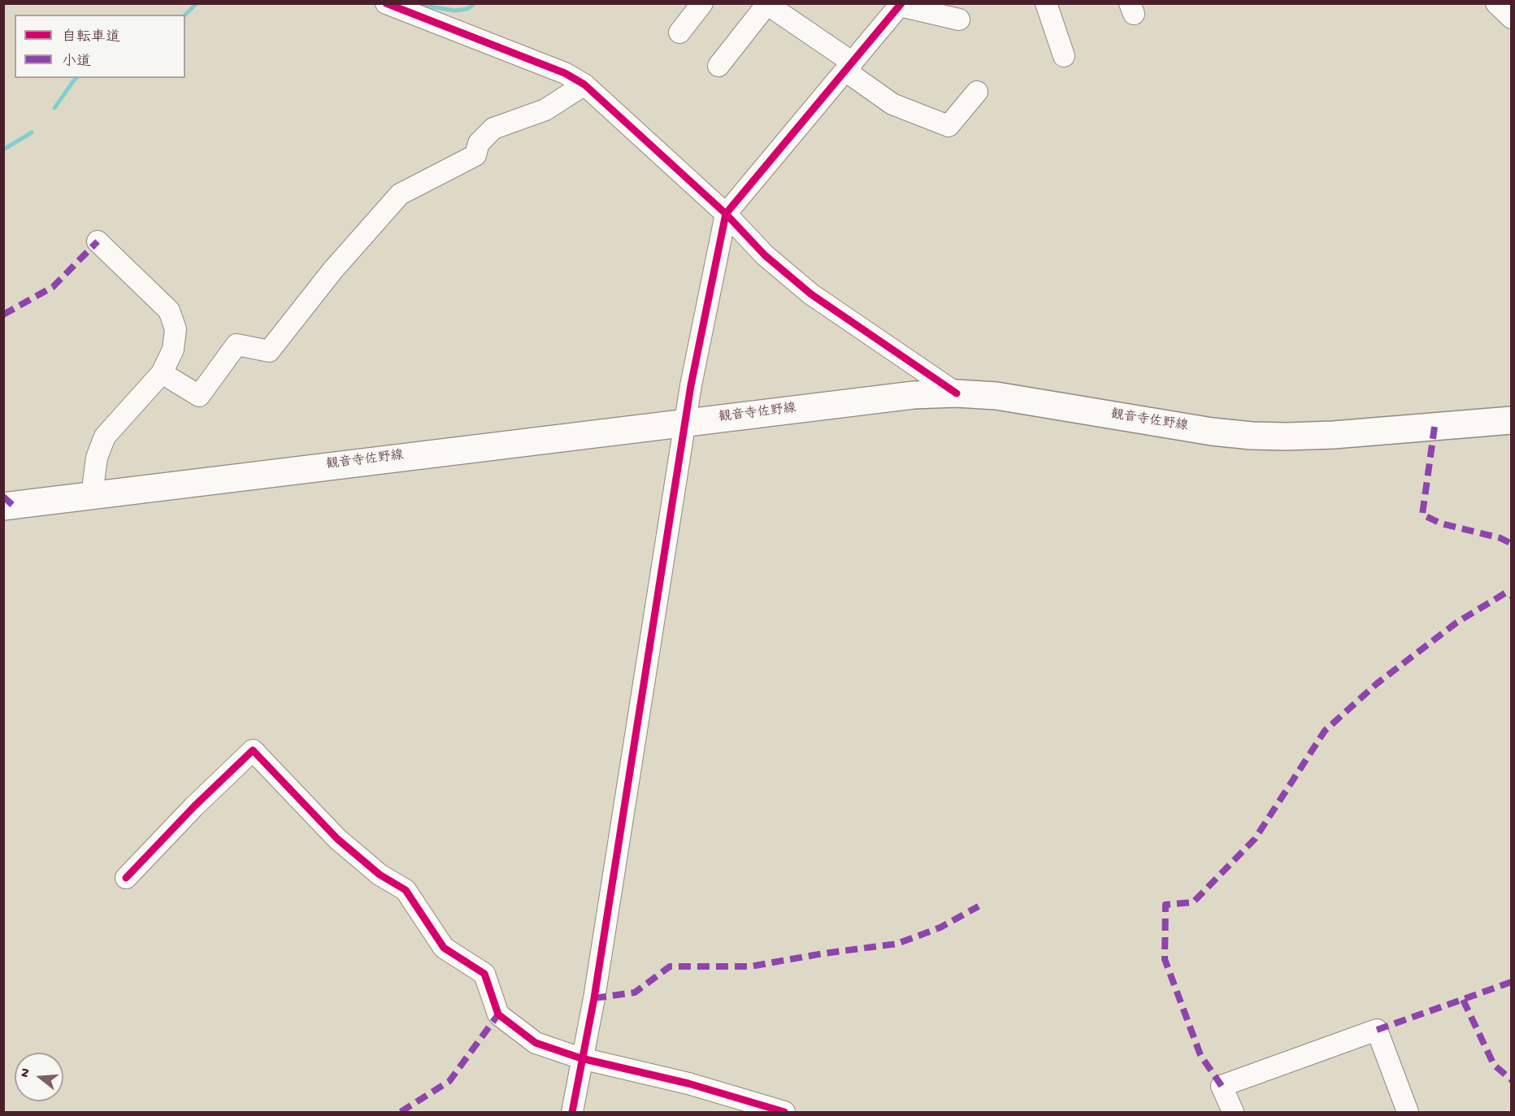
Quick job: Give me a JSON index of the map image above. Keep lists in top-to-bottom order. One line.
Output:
{"streets":{"main road":["観音寺佐野線"]},"legend":["自転車道","小道"],"north":"left"}
